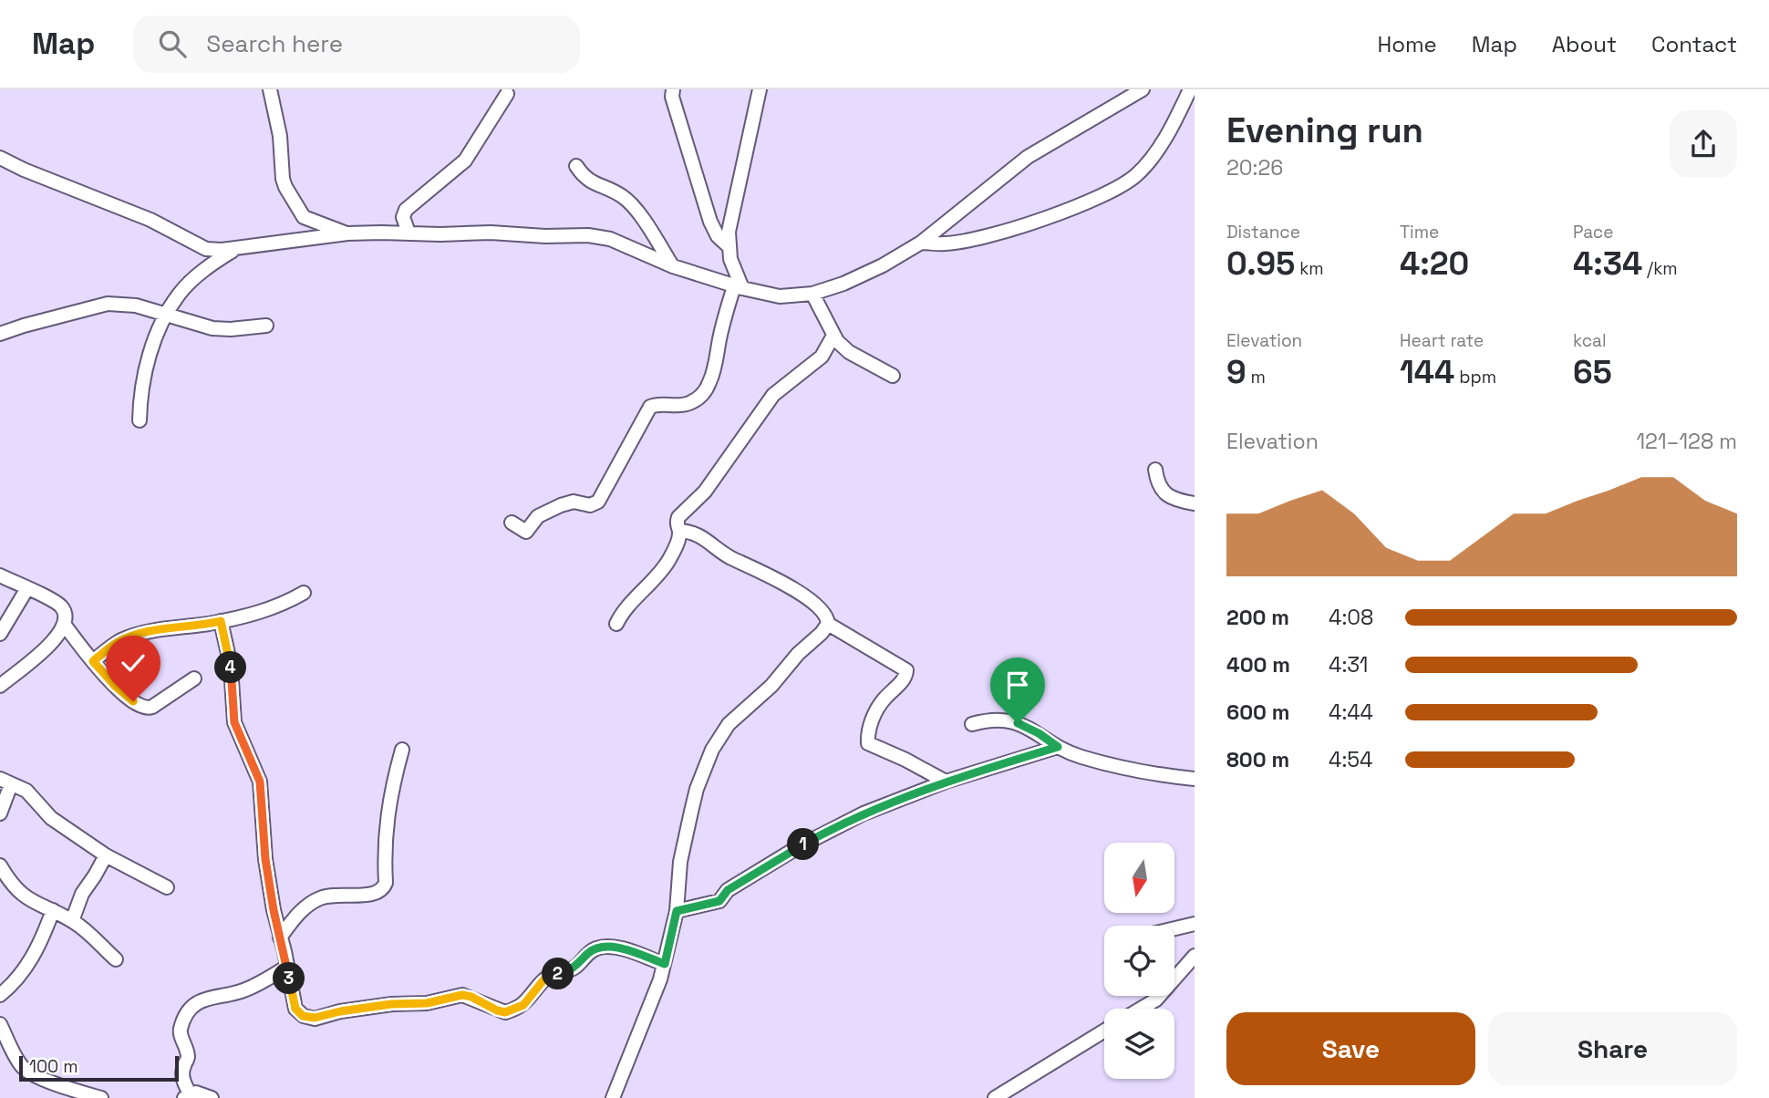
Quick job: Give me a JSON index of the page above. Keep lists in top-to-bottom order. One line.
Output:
{"scale_bar":"100 m","north":"bottom","page":{"header":"Map","search":"Search here","nav":["Home","Map","About","Contact"],"heading":["Evening run","20:26"],"stats":[["Distance","0.95 km"],["Time","4:20"],["Pace","4:34 /km"],["Elevation","9 m"],["Heart rate","144 bpm"],["kcal","65"]],"chart":["Elevation","121–128 m"],"list":[{"name":"200 m","note":"4:08"},{"name":"400 m","note":"4:31"},{"name":"600 m","note":"4:44"},{"name":"800 m","note":"4:54"}],"pins":["4","1","2","3"],"buttons":["Save","Share"],"scale":"100 m"}}
